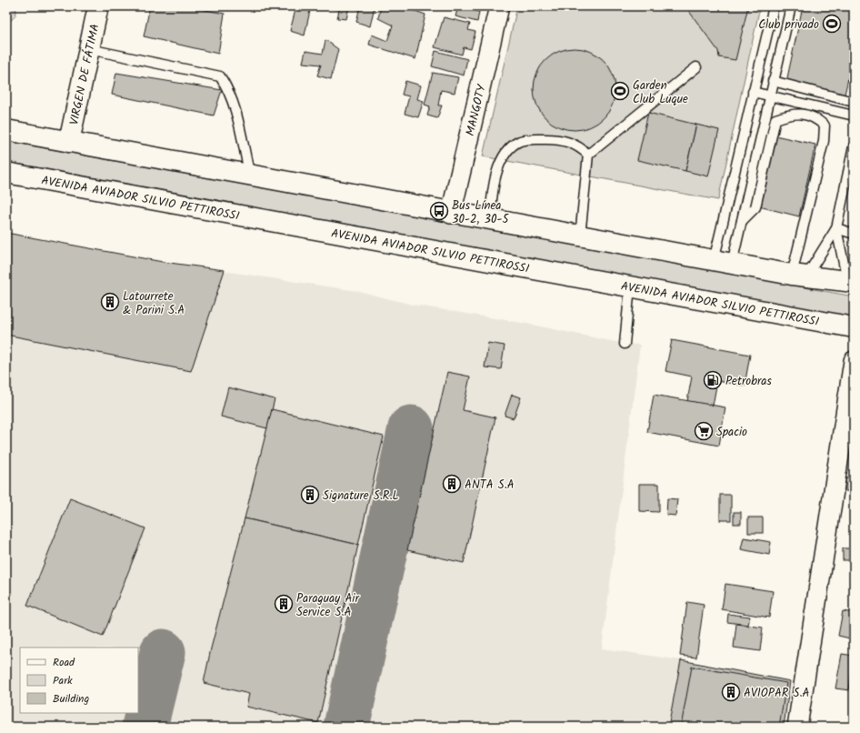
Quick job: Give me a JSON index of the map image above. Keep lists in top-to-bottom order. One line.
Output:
{"streets":{"main road":["VIRGEN DE FÁTIMA","AVENIDA AVIADOR SILVIO PETTIROSSI"],"street":["MANGOTY"]},"places":{"sports":["Club privado","Garden Club Luque"],"bus stop":["Bus Línea 30-2, 30-5"],"building":["Latourrete & Parini S.A","ANTA S.A","Signature S.R.L","Paraguay Air Service S.A","AVIOPAR S.A"],"fuel station":["Petrobras"],"supermarket":["Spacio"]},"legend":["Road","Park","Building"]}
